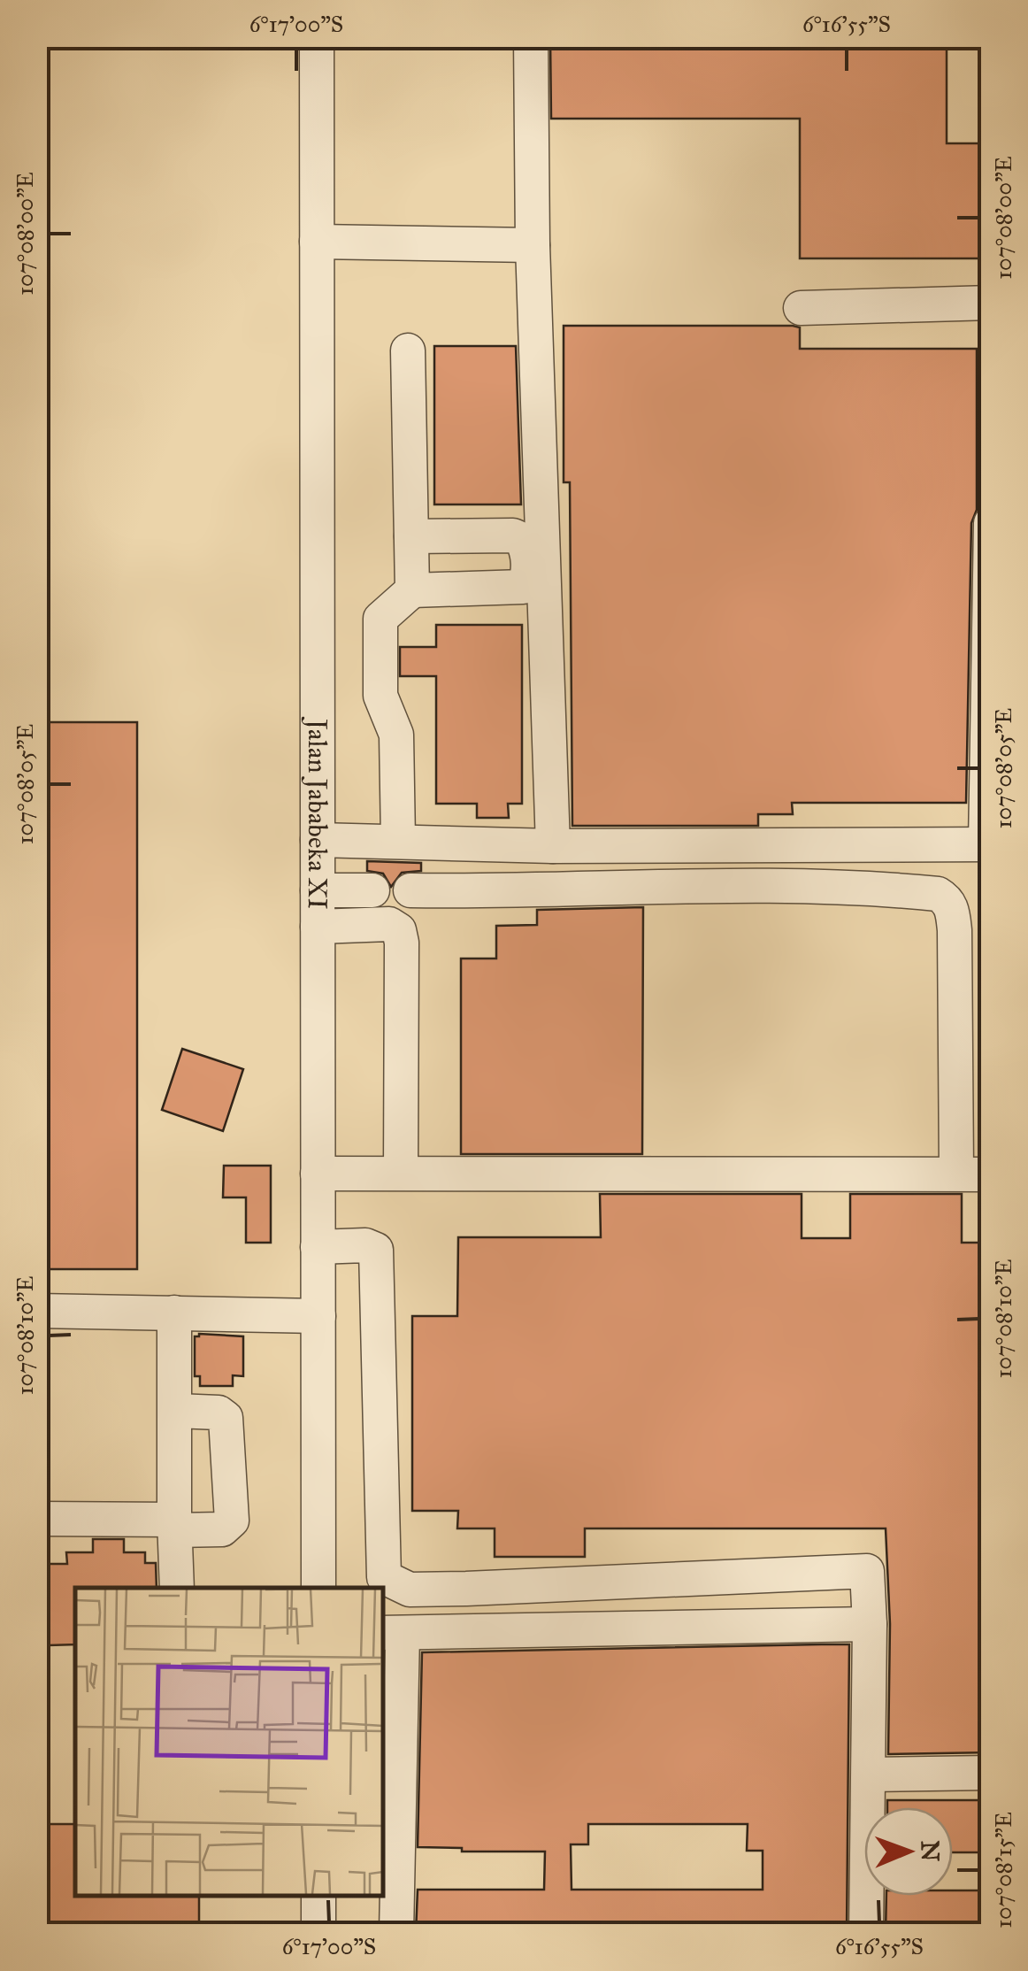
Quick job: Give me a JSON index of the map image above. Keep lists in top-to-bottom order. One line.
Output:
{"streets":{"street":["Jalan Jababeka XI"]},"north":"right","coordinates":["6°17'00\"S","6°16'55\"S","107°08'00\"E","107°08'05\"E","107°08'10\"E","107°08'15\"E"]}
